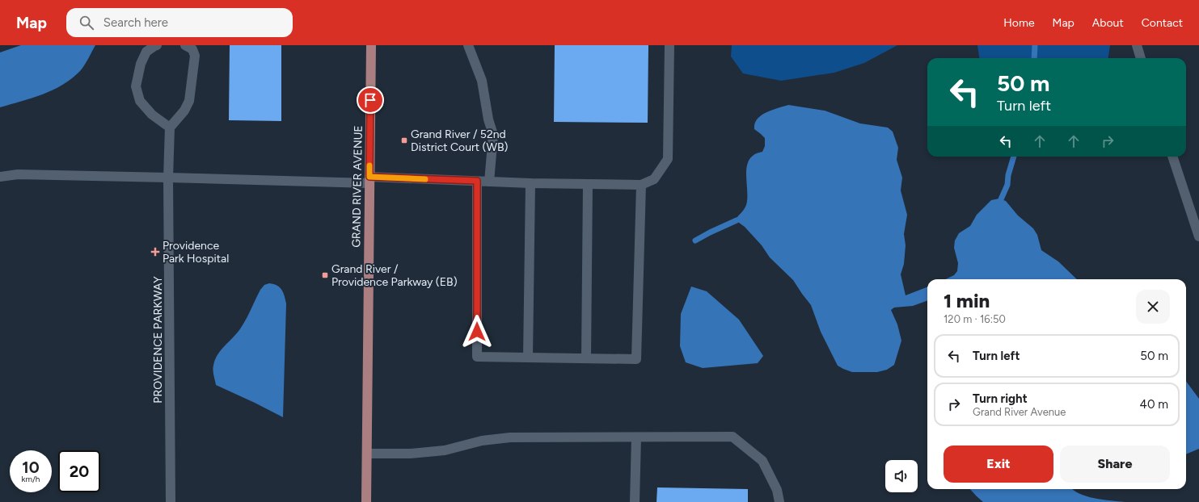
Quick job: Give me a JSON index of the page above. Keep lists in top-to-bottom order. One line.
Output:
{"streets":{"main road":["GRAND RIVER AVENUE"],"street":["PROVIDENCE PARKWAY"]},"places":{"transit":["Grand River / 52nd District Court (WB)","Grand River / Providence Parkway (EB)"],"health":["Providence Park Hospital"]},"page":{"header":"Map","search":"Search here","nav":["Home","Map","About","Contact"],"turn":["50 m","Turn left"],"heading":["1 min","120 m · 16:50"],"list":[{"name":"Turn left","value":"50 m"},{"name":"Turn right","note":"Grand River Avenue","value":"40 m"}],"buttons":["Exit","Share"],"speed":"10 km/h","limit":"20"}}
